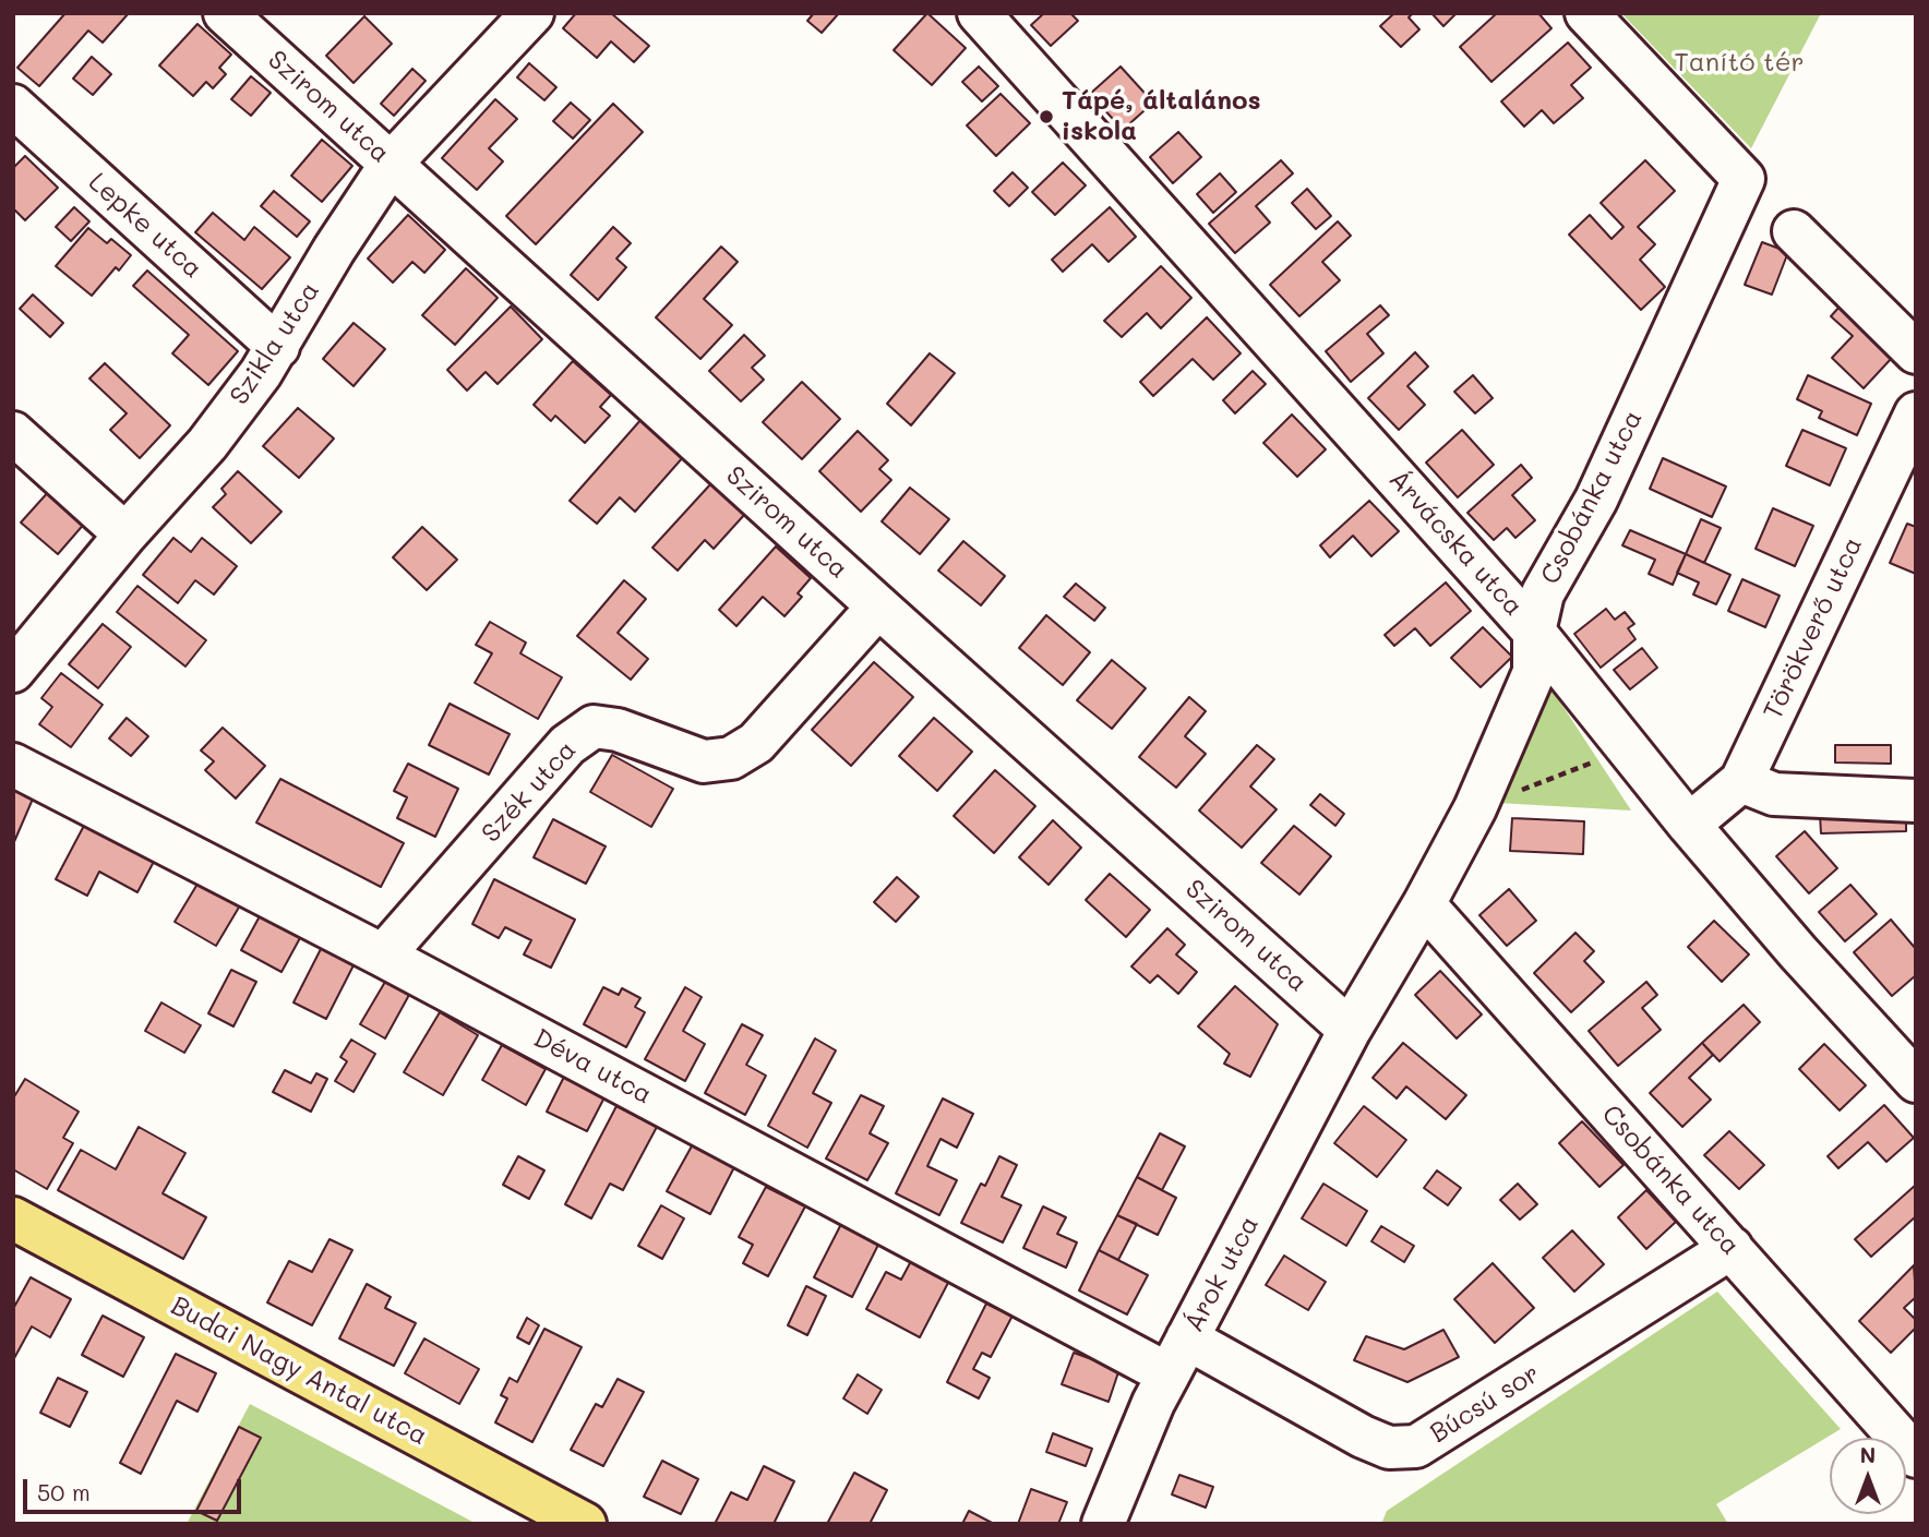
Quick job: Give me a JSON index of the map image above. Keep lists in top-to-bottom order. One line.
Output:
{"streets":{"main road":["Budai Nagy Antal utca"],"street":["Szirom utca","Lepke utca","Szikla utca","Csobánka utca","Árvácska utca","Törökverő utca","Szék utca","Déva utca","Árok utca","Búcsú sor"]},"crossings":[["Szirom utca","Szikla utca"],["Szirom utca","Csobánka utca"],["Szirom utca","Szék utca"],["Szirom utca","Árok utca"],["Lepke utca","Szikla utca"],["Csobánka utca","Árvácska utca"],["Csobánka utca","Árok utca"],["Csobánka utca","Búcsú sor"],["Árvácska utca","Törökverő utca"],["Szék utca","Déva utca"],["Déva utca","Árok utca"],["Déva utca","Búcsú sor"],["Árok utca","Búcsú sor"]],"parks":["Tanító tér"],"places":["Tápé, általános iskola"],"scale_bar":"50 m","north":"top"}
